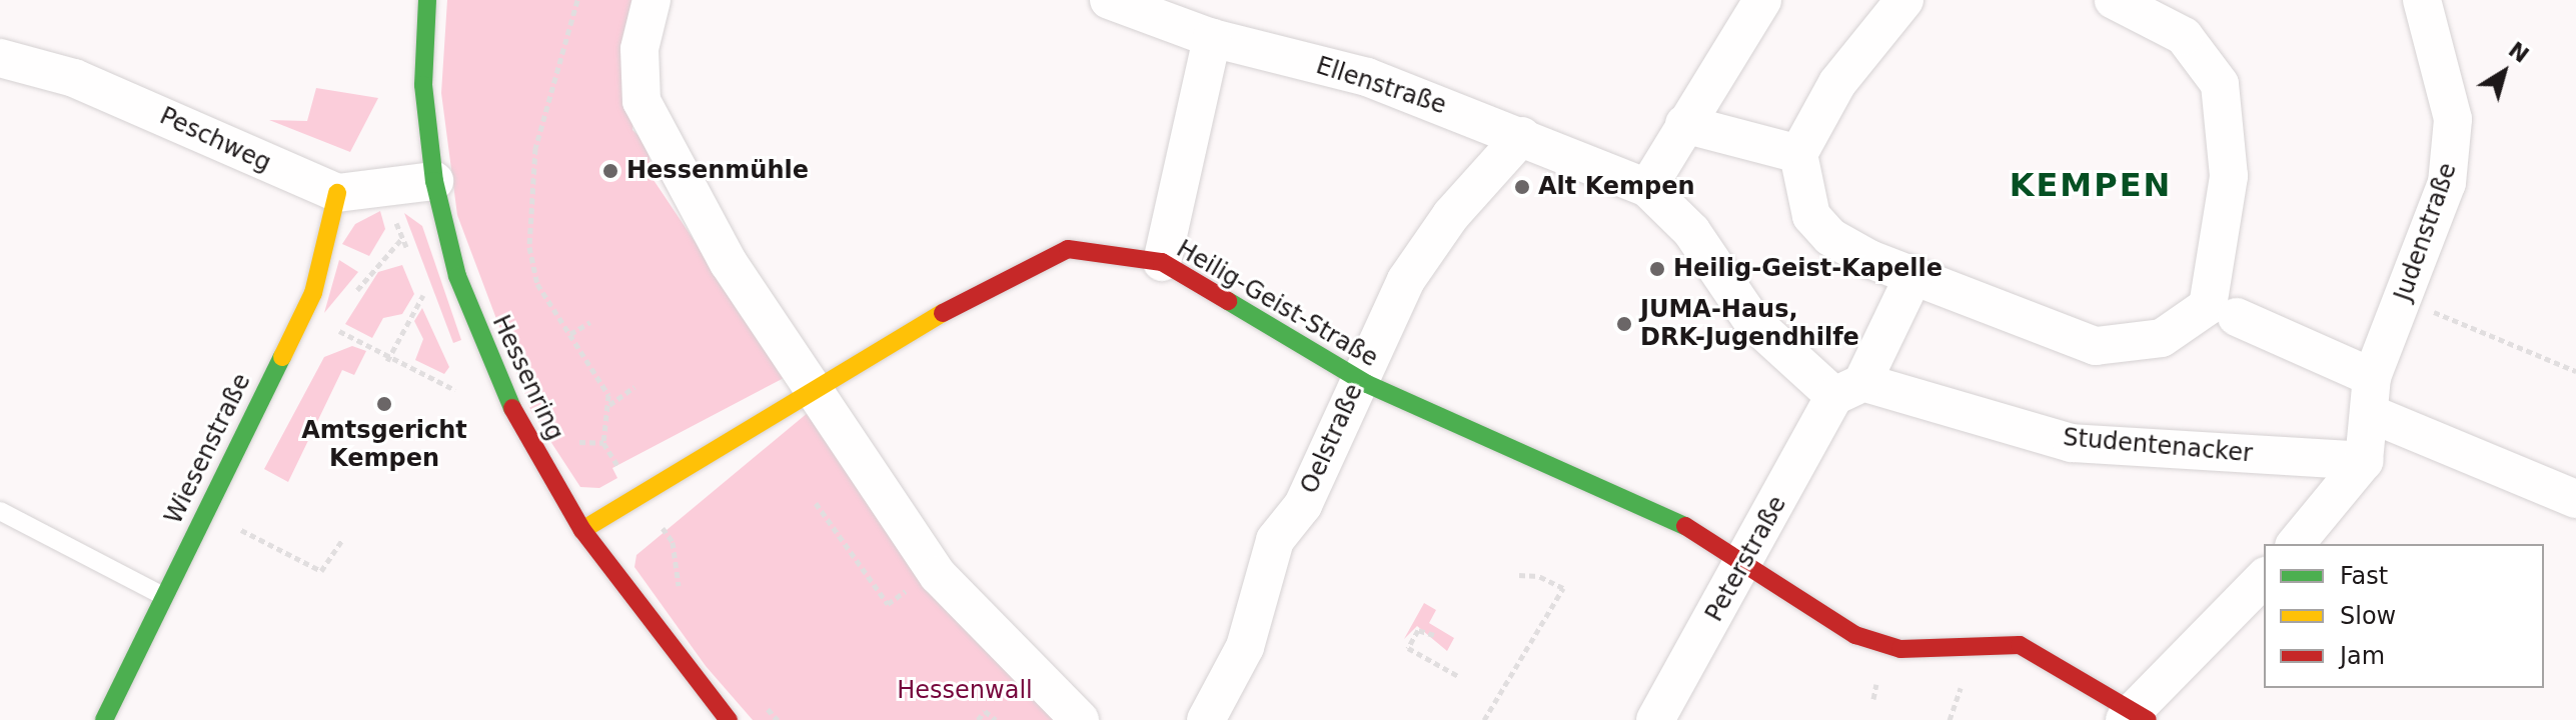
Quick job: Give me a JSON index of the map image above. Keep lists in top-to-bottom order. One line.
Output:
{"streets":{"street":["Ellenstraße","Peschweg","Judenstraße","Heilig-Geist-Straße","Hessenring","Oelstraße","Studentenacker","Wiesenstraße","Peterstraße"]},"crossings":[["Ellenstraße","Oelstraße"],["Peschweg","Wiesenstraße"],["Judenstraße","Studentenacker"],["Heilig-Geist-Straße","Hessenring"],["Heilig-Geist-Straße","Oelstraße"],["Heilig-Geist-Straße","Peterstraße"],["Studentenacker","Peterstraße"]],"districts":["KEMPEN"],"parks":["Hessenwall"],"places":["Hessenmühle","Alt Kempen","Heilig-Geist-Kapelle","JUMA-Haus, DRK-Jugendhilfe","Amtsgericht Kempen"],"legend":["Fast","Slow","Jam"],"north":"top right"}
